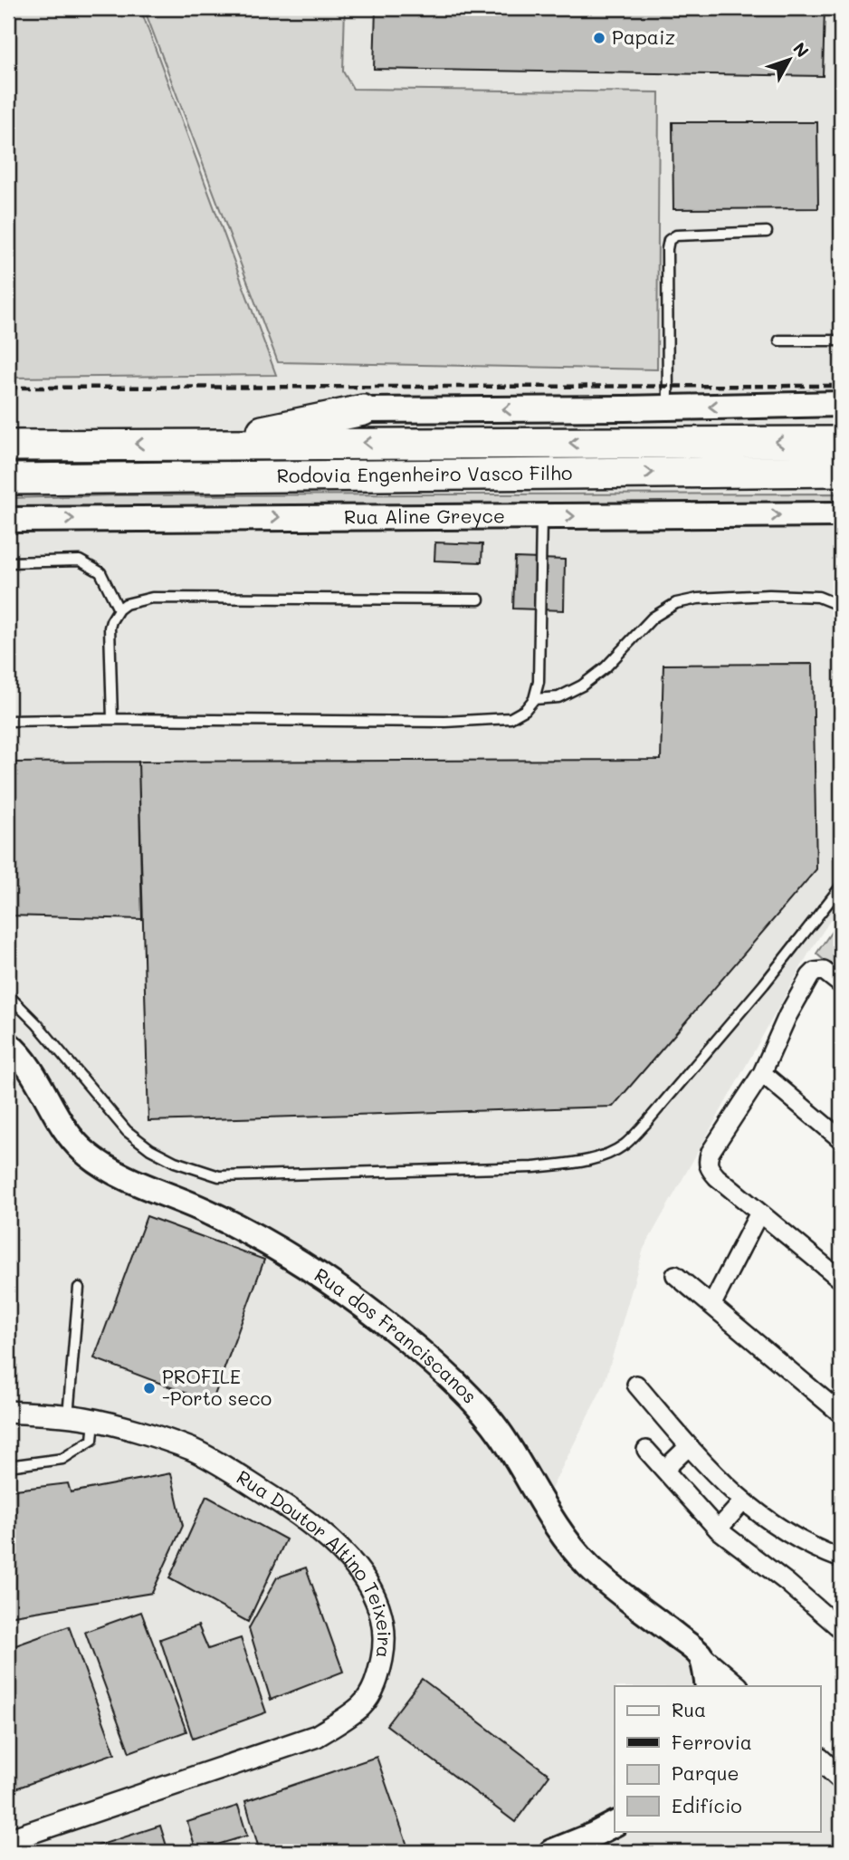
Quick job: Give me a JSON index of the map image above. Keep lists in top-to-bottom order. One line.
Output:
{"streets":{"highway":["Rodovia Engenheiro Vasco Filho"],"main road":["Rua Aline Greyce","Rua dos Franciscanos"],"street":["Rua Doutor Altino Teixeira"]},"places":["Papaiz","PROFILE -Porto seco"],"legend":["Rua","Ferrovia","Parque","Edifício"],"north":"top right"}
